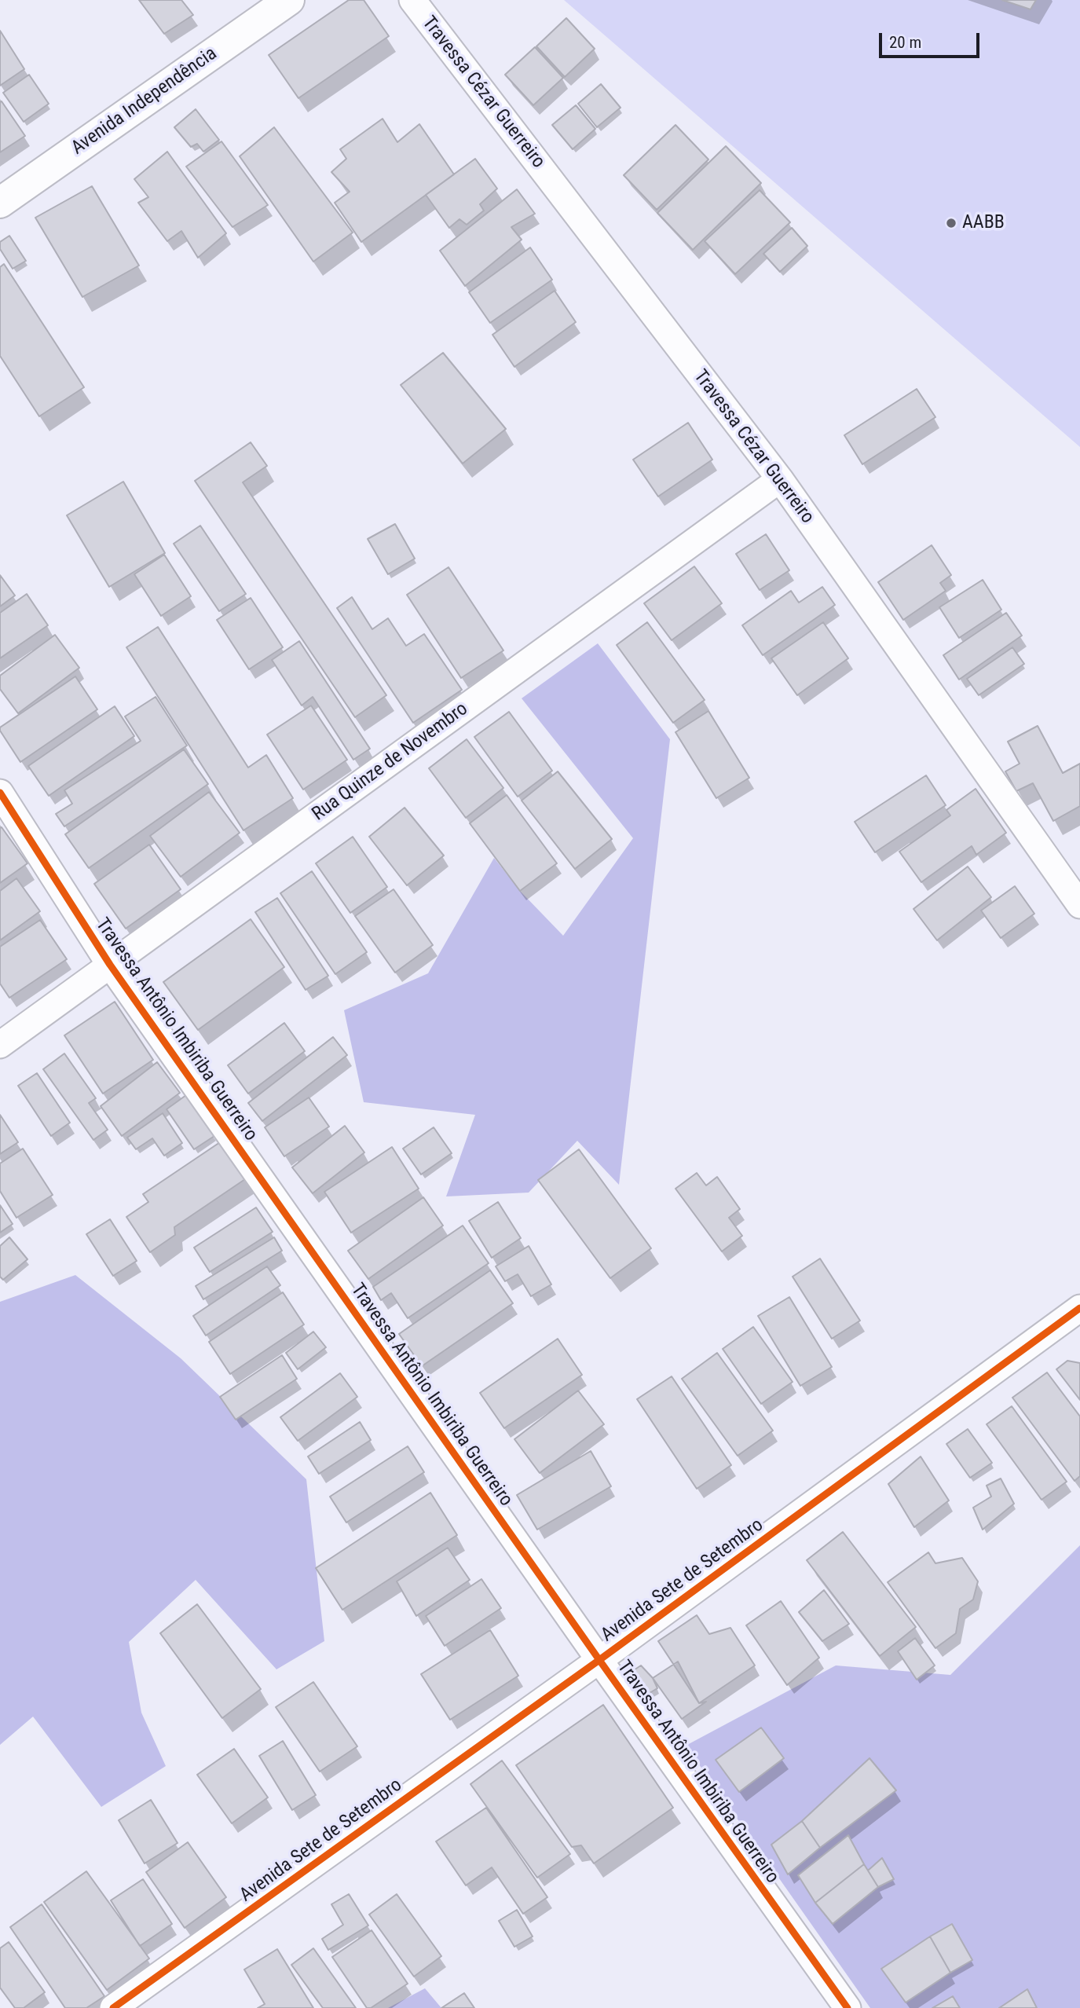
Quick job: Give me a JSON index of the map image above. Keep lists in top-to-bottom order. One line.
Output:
{"streets":{"street":["Travessa Cézar Guerreiro","Avenida Independência","Rua Quinze de Novembro","Travessa Antônio Imbiriba Guerreiro","Avenida Sete de Setembro"]},"crossings":[["Travessa Cézar Guerreiro","Rua Quinze de Novembro"],["Rua Quinze de Novembro","Travessa Antônio Imbiriba Guerreiro"],["Travessa Antônio Imbiriba Guerreiro","Avenida Sete de Setembro"]],"places":["AABB"],"scale_bar":"20 m"}
